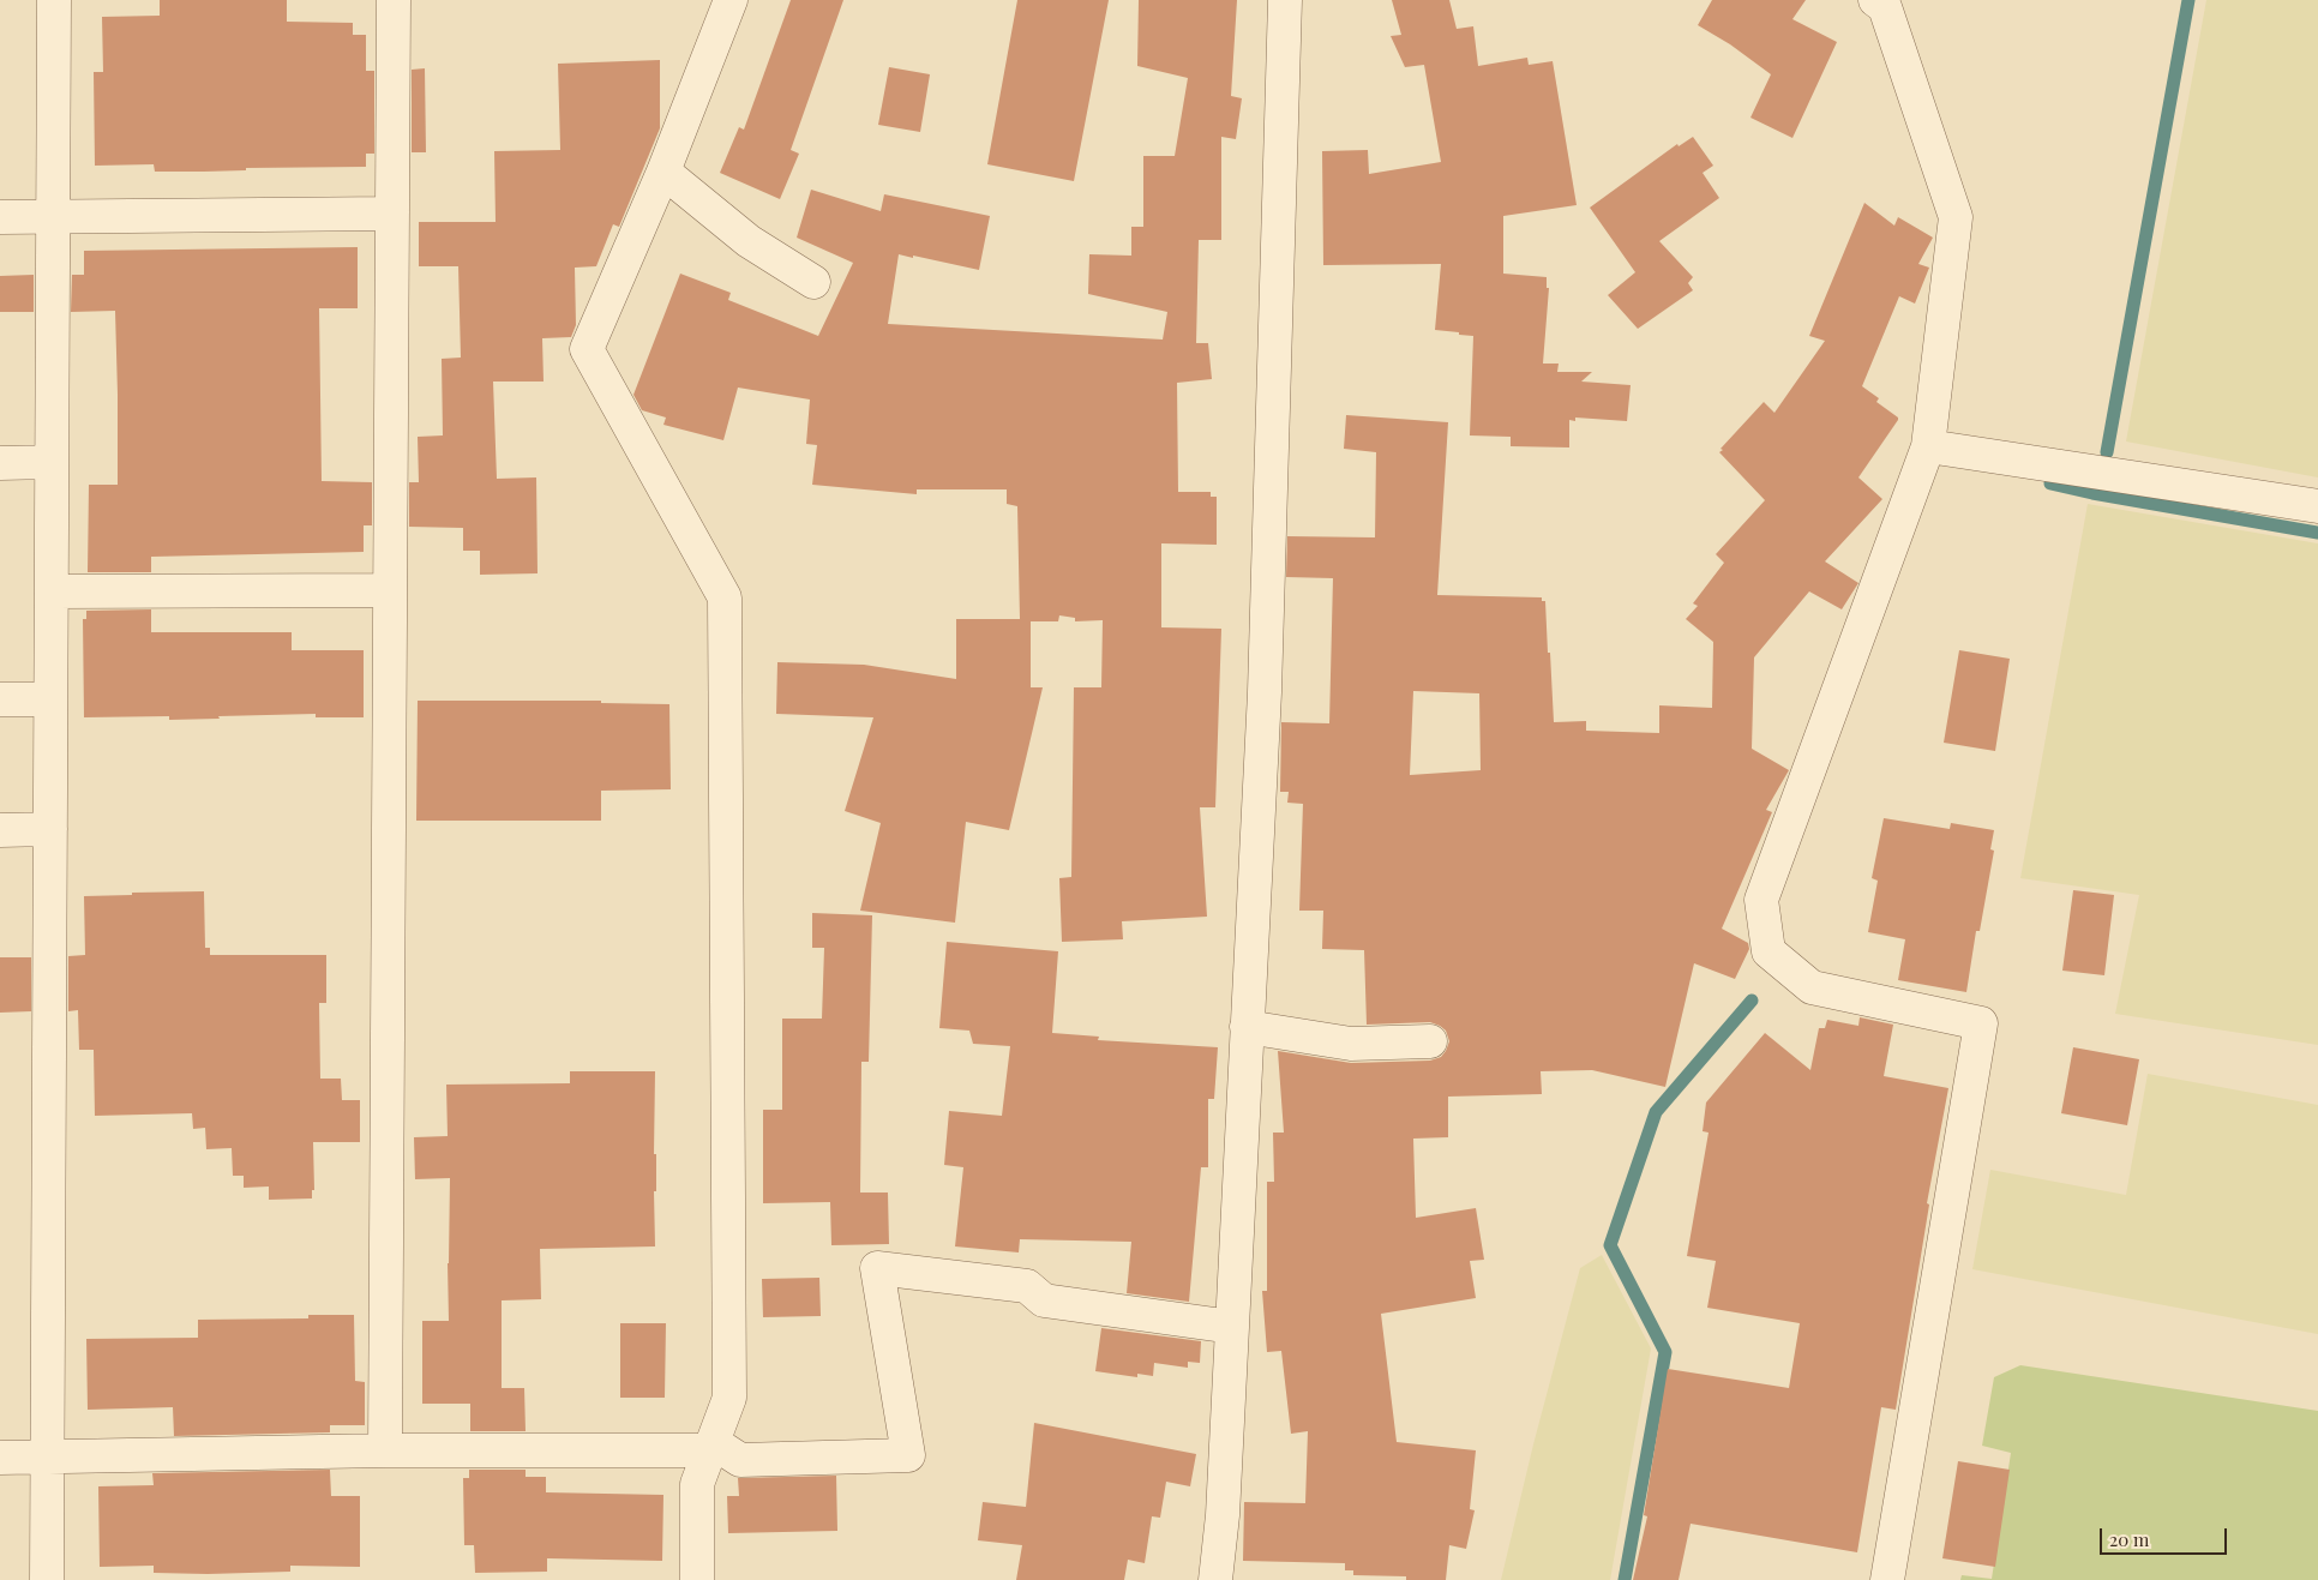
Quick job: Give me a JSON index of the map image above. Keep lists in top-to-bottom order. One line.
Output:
{"scale_bar":"20 m"}
